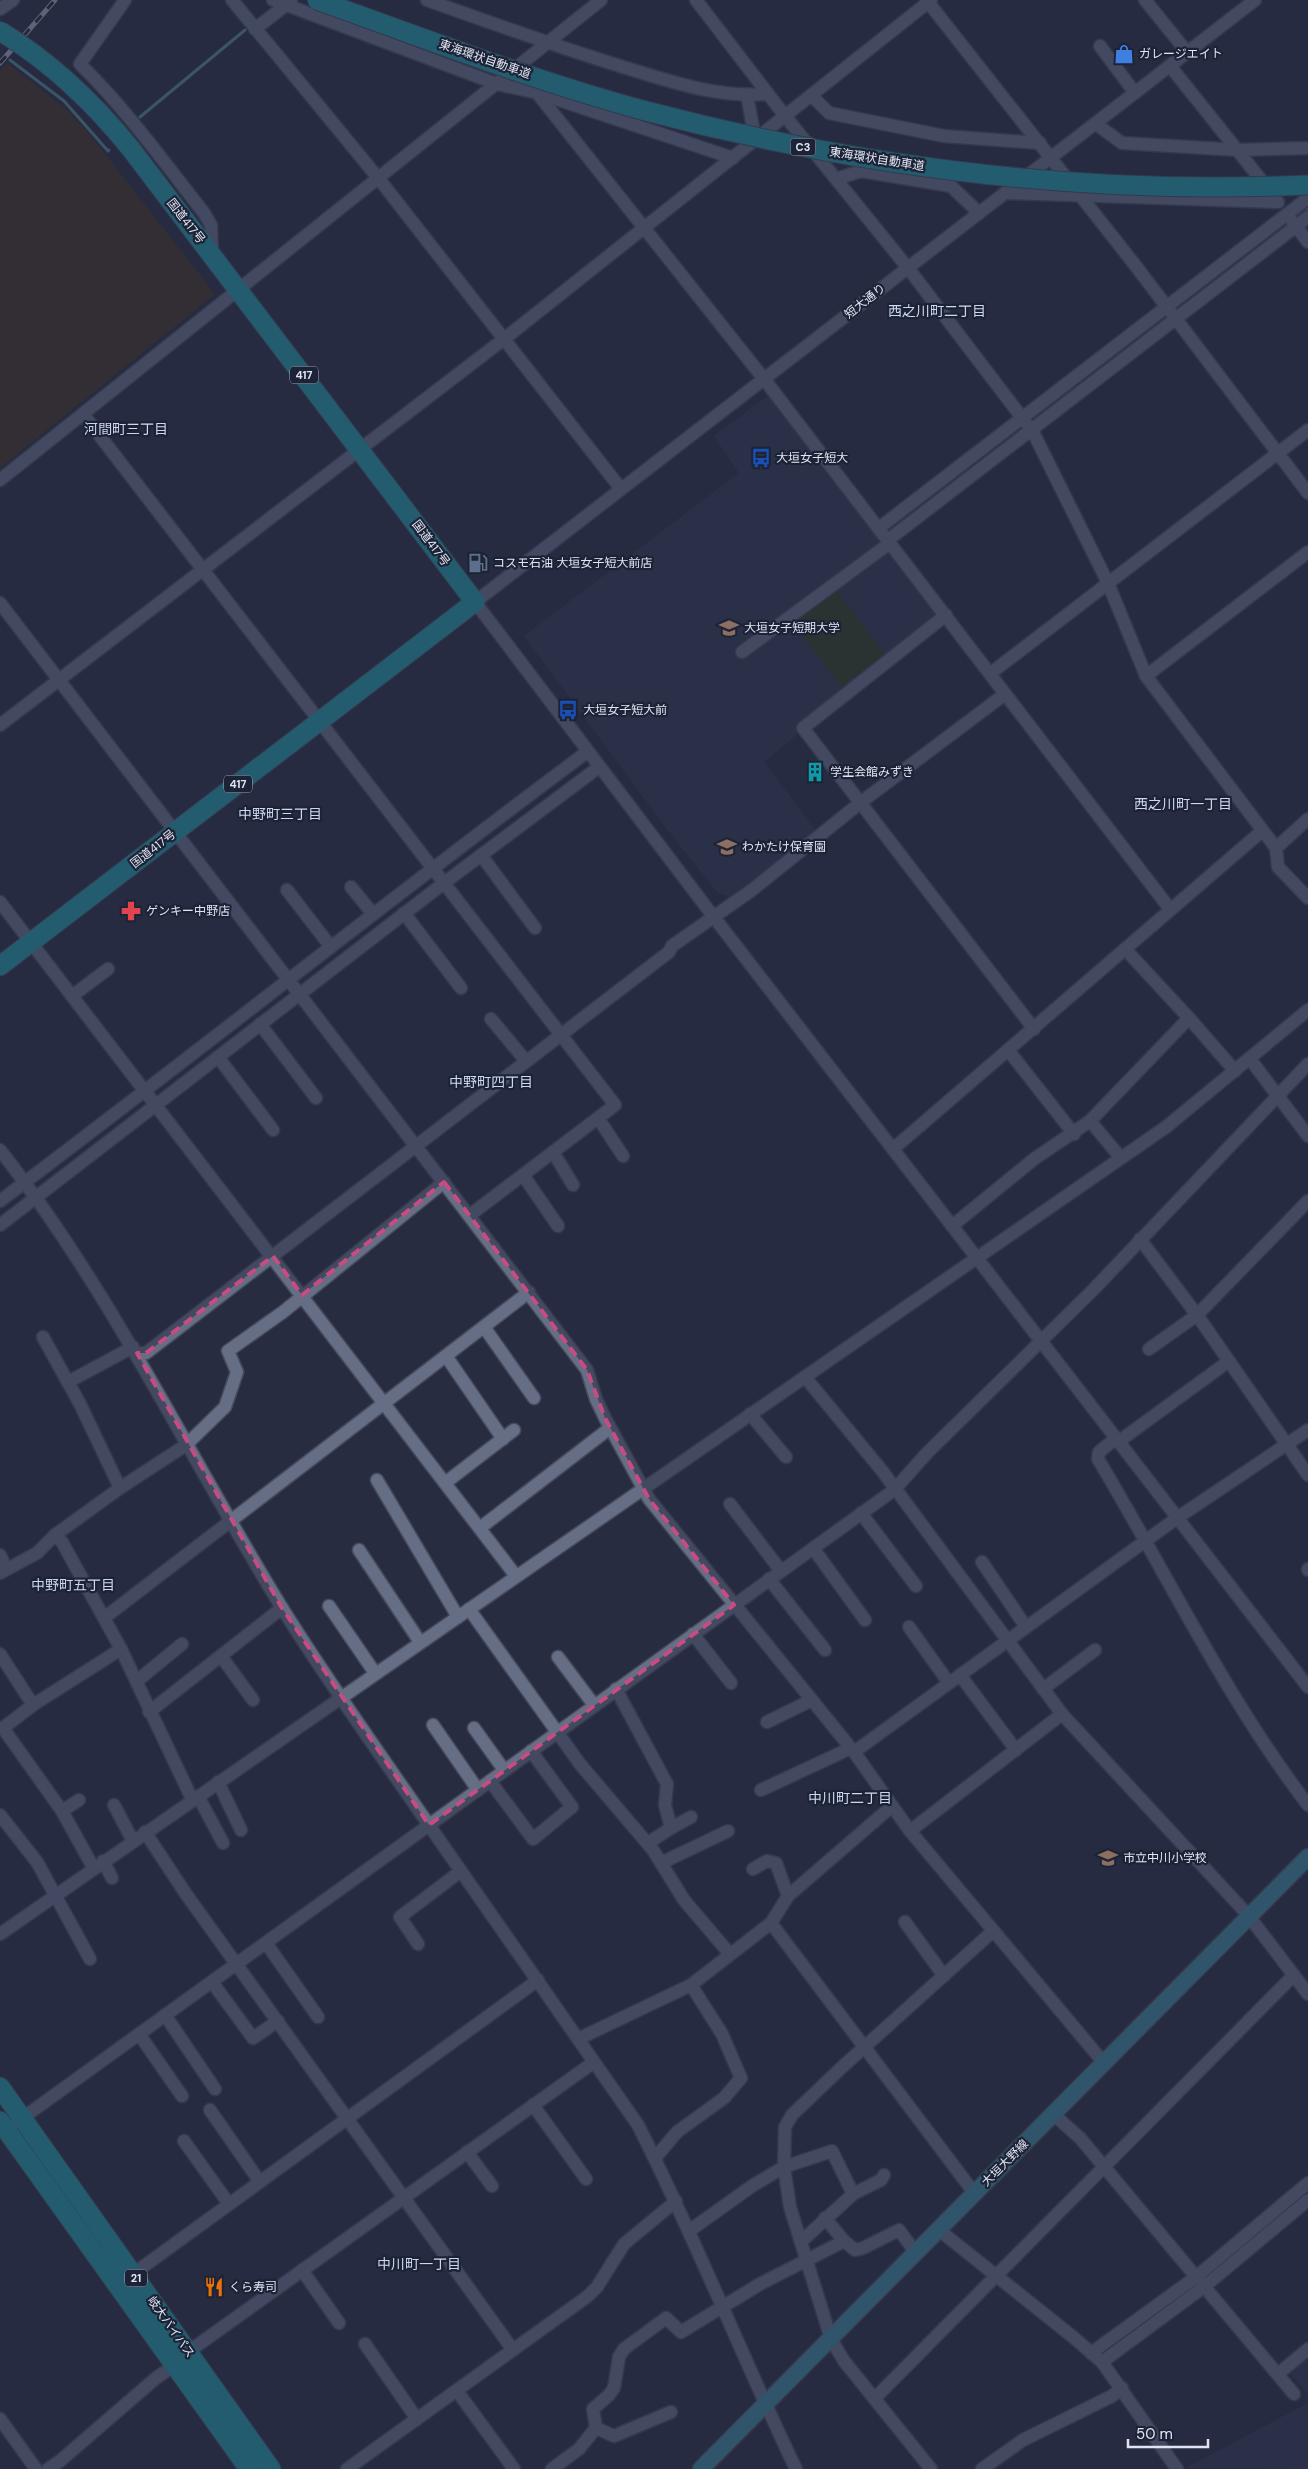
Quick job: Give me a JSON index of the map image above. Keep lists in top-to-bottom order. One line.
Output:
{"streets":{"highway":["東海環状自動車道","C3","国道417号","417","21","岐大バイパス"],"main road":["大垣大野線"],"street":["短大通り"]},"crossings":[["国道417号","短大通り"]],"districts":["西之川町二丁目","河間町三丁目","西之川町一丁目","中野町三丁目","中野町四丁目","中野町五丁目","中川町二丁目","中川町一丁目"],"places":{"shop":["ガレージエイト"],"bus stop":["大垣女子短大","大垣女子短大前"],"fuel station":["コスモ石油 大垣女子短大前店"],"school or university":["大垣女子短期大学","わかたけ保育園","市立中川小学校"],"building":["学生会館みずき"],"pharmacy":["ゲンキー中野店"],"restaurant":["くら寿司"]},"scale_bar":"50 m"}
